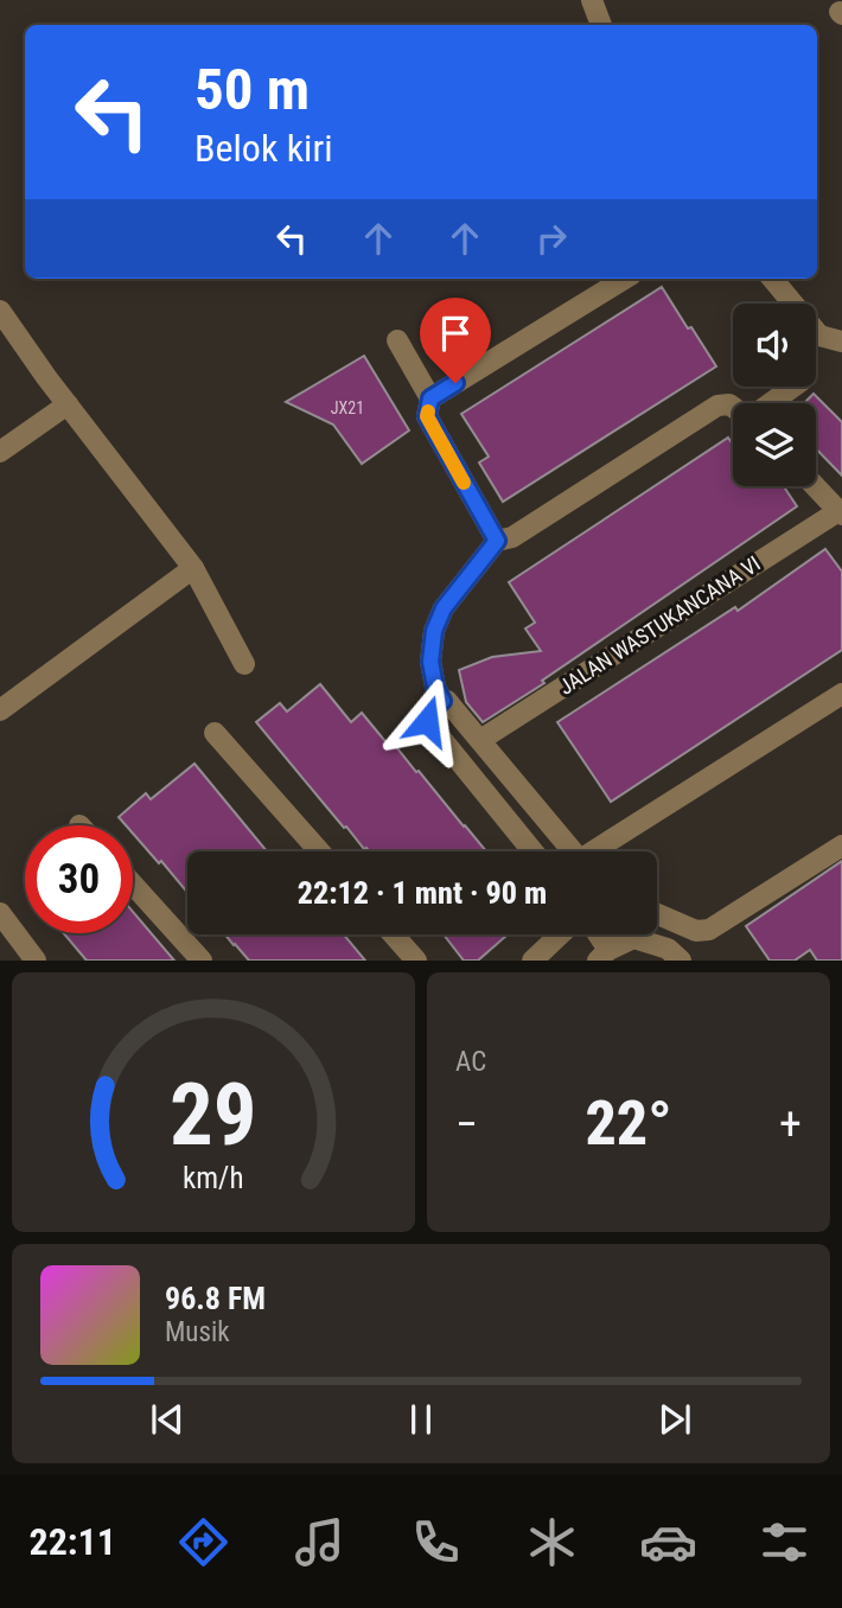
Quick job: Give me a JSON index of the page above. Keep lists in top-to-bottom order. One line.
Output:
{"streets":{"street":["JALAN WASTUKANCANA VI"]},"house_numbers":["JX21"],"page":{"turn":["50 m","Belok kiri"],"limit":"30","trip":"22:12 · 1 mnt · 90 m","tile":"AC","heat":["−","22°","+"],"song":["96.8 FM","Musik"],"tabs":"22:11","gauge":["29","km/h"]}}
